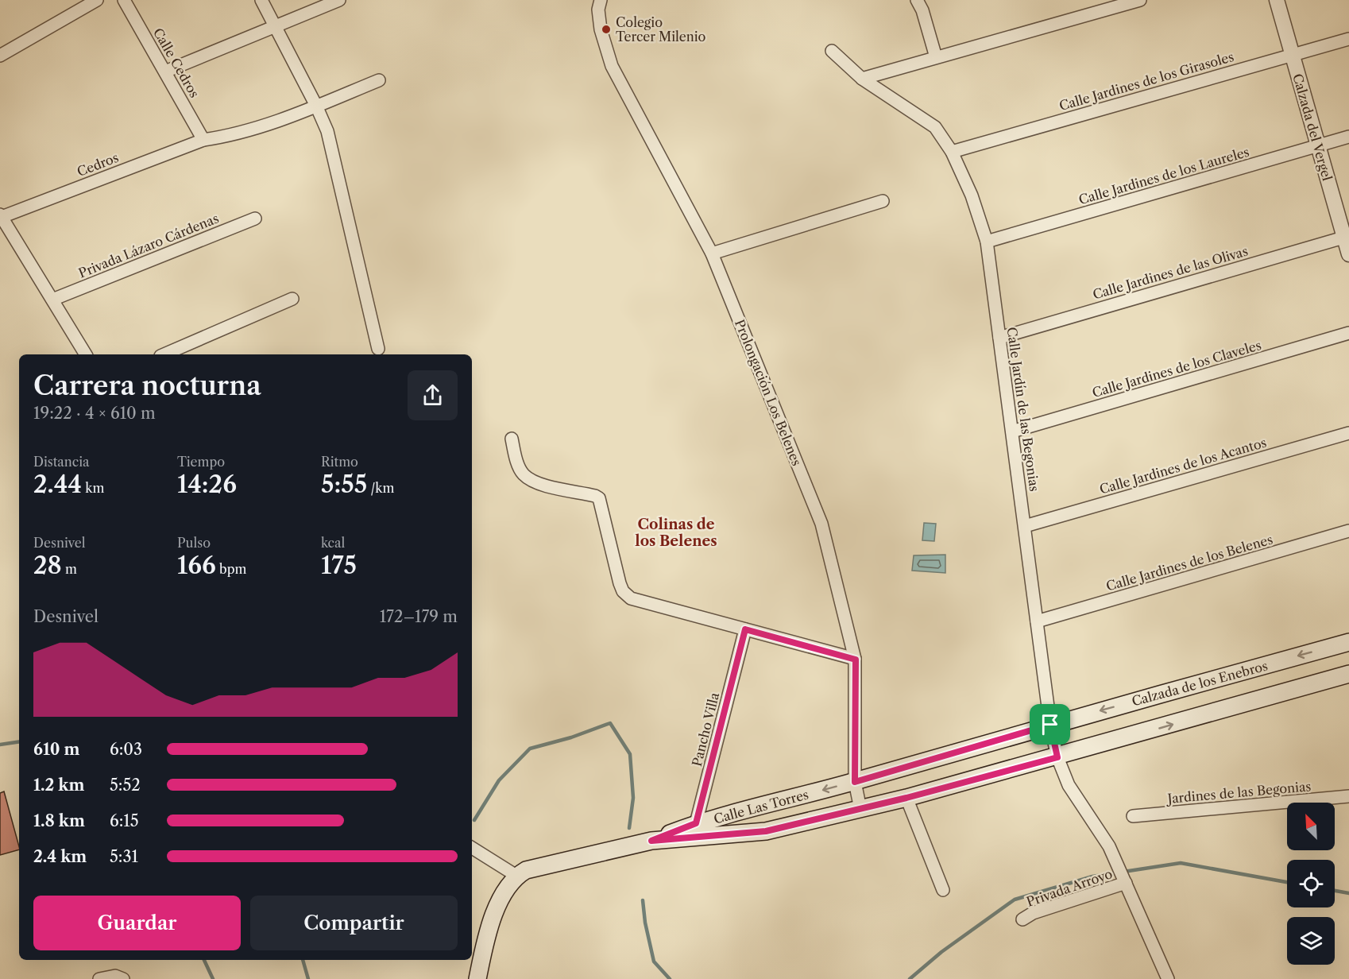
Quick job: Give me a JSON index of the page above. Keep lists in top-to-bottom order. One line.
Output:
{"streets":{"main road":["Calzada de los Enebros","Calle Las Torres"],"street":["Calle Cedros","Calle Jardines de los Girasoles","Calzada del Vergel","Cedros","Calle Jardines de los Laureles","Privada Lázaro Cárdenas","Calle Jardines de las Olivas","Calle Jardines de los Claveles","Prolongación Los Belenes","Calle Jardín de las Begonias","Calle Jardines de los Acantos","Calle Jardines de los Belenes","Pancho Villa","Jardines de las Begonias","Privada Arroyo"]},"crossings":[["Calle Cedros","Cedros"],["Calle Jardines de los Girasoles","Calzada del Vergel"],["Calle Jardines de los Girasoles","Calle Jardín de las Begonias"],["Calzada del Vergel","Calle Jardines de los Laureles"],["Calzada del Vergel","Calle Jardines de las Olivas"],["Calle Jardines de los Laureles","Calle Jardín de las Begonias"],["Calle Jardines de las Olivas","Calle Jardín de las Begonias"],["Calle Jardines de los Claveles","Calle Jardín de las Begonias"],["Prolongación Los Belenes","Calle Las Torres"],["Calle Jardín de las Begonias","Calle Jardines de los Acantos"],["Calle Jardín de las Begonias","Calle Jardines de los Belenes"],["Calle Jardín de las Begonias","Calzada de los Enebros"],["Calle Jardín de las Begonias","Calle Las Torres"],["Calle Jardín de las Begonias","Privada Arroyo"],["Calzada de los Enebros","Calle Las Torres"],["Pancho Villa","Calle Las Torres"]],"districts":["Colinas de los Belenes"],"places":["Colegio Tercer Milenio"],"north":"top left","page":{"heading":["Carrera nocturna","19:22 · 4 × 610 m"],"stats":[["Distancia","2.44 km"],["Tiempo","14:26"],["Ritmo","5:55 /km"],["Desnivel","28 m"],["Pulso","166 bpm"],["kcal","175"]],"chart":["Desnivel","172–179 m"],"list":[{"name":"610 m","note":"6:03"},{"name":"1.2 km","note":"5:52"},{"name":"1.8 km","note":"6:15"},{"name":"2.4 km","note":"5:31"}],"buttons":["Guardar","Compartir"]}}
